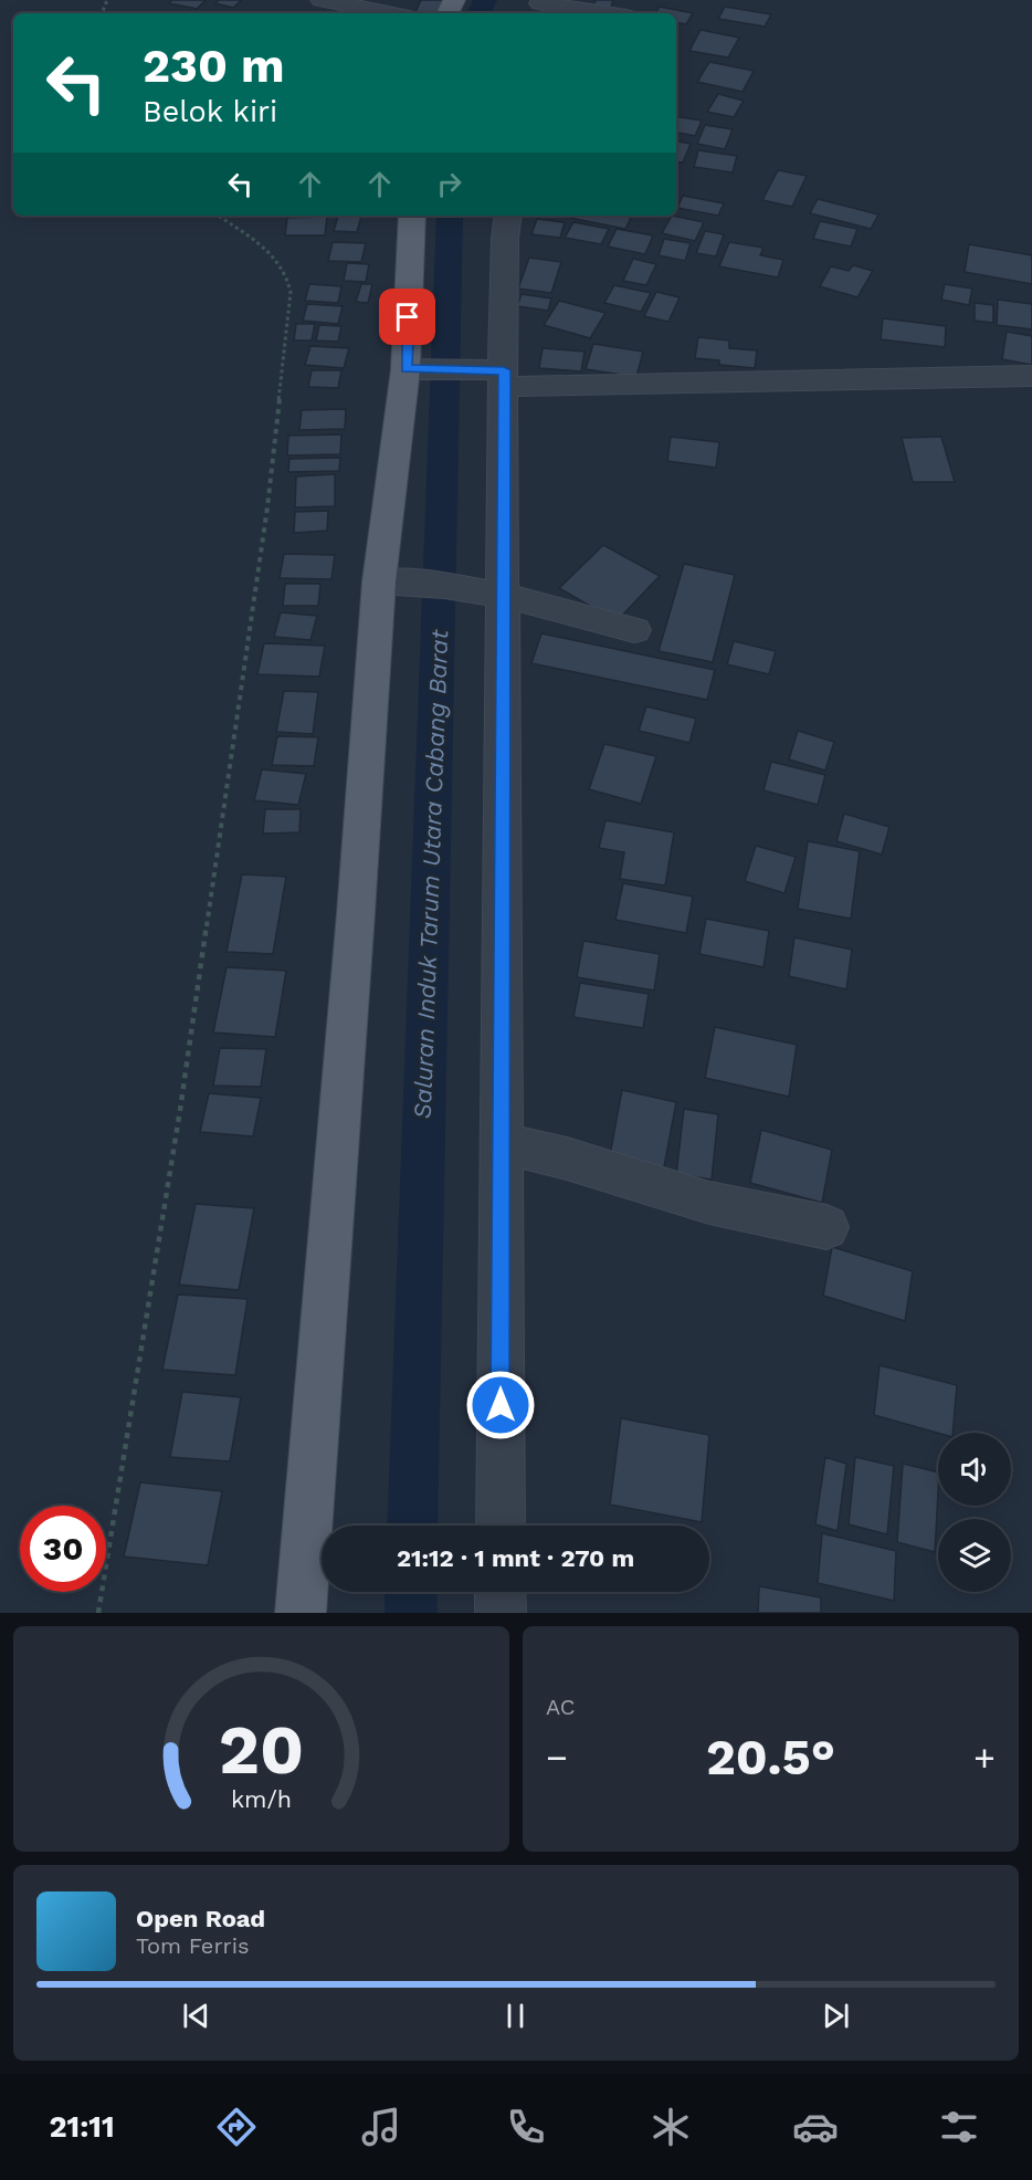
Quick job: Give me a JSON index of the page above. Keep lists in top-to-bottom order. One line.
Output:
{"water":["Saluran Induk Tarum Utara Cabang Barat"],"page":{"turn":["230 m","Belok kiri"],"limit":"30","trip":"21:12 · 1 mnt · 270 m","tile":"AC","heat":["−","20.5°","+"],"song":["Open Road","Tom Ferris"],"tabs":"21:11","gauge":["20","km/h"]}}
